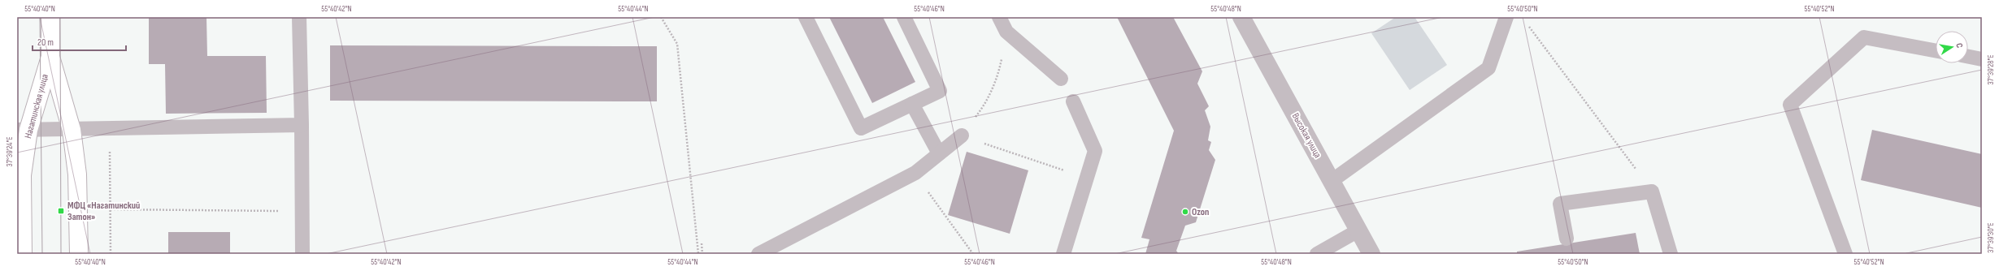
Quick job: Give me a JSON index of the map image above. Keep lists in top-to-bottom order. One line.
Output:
{"streets":{"street":["Нагатинская улица","Высокая улица"]},"places":{"transit":["МФЦ «Нагатинский Затон»"],"other":["Ozon"]},"scale_bar":"20 m","north":"right","coordinates":["55°40'40\"N","55°40'42\"N","55°40'44\"N","55°40'46\"N","55°40'48\"N","55°40'50\"N","55°40'52\"N","37°39'28\"E","37°39'24\"E","37°39'30\"E"]}
